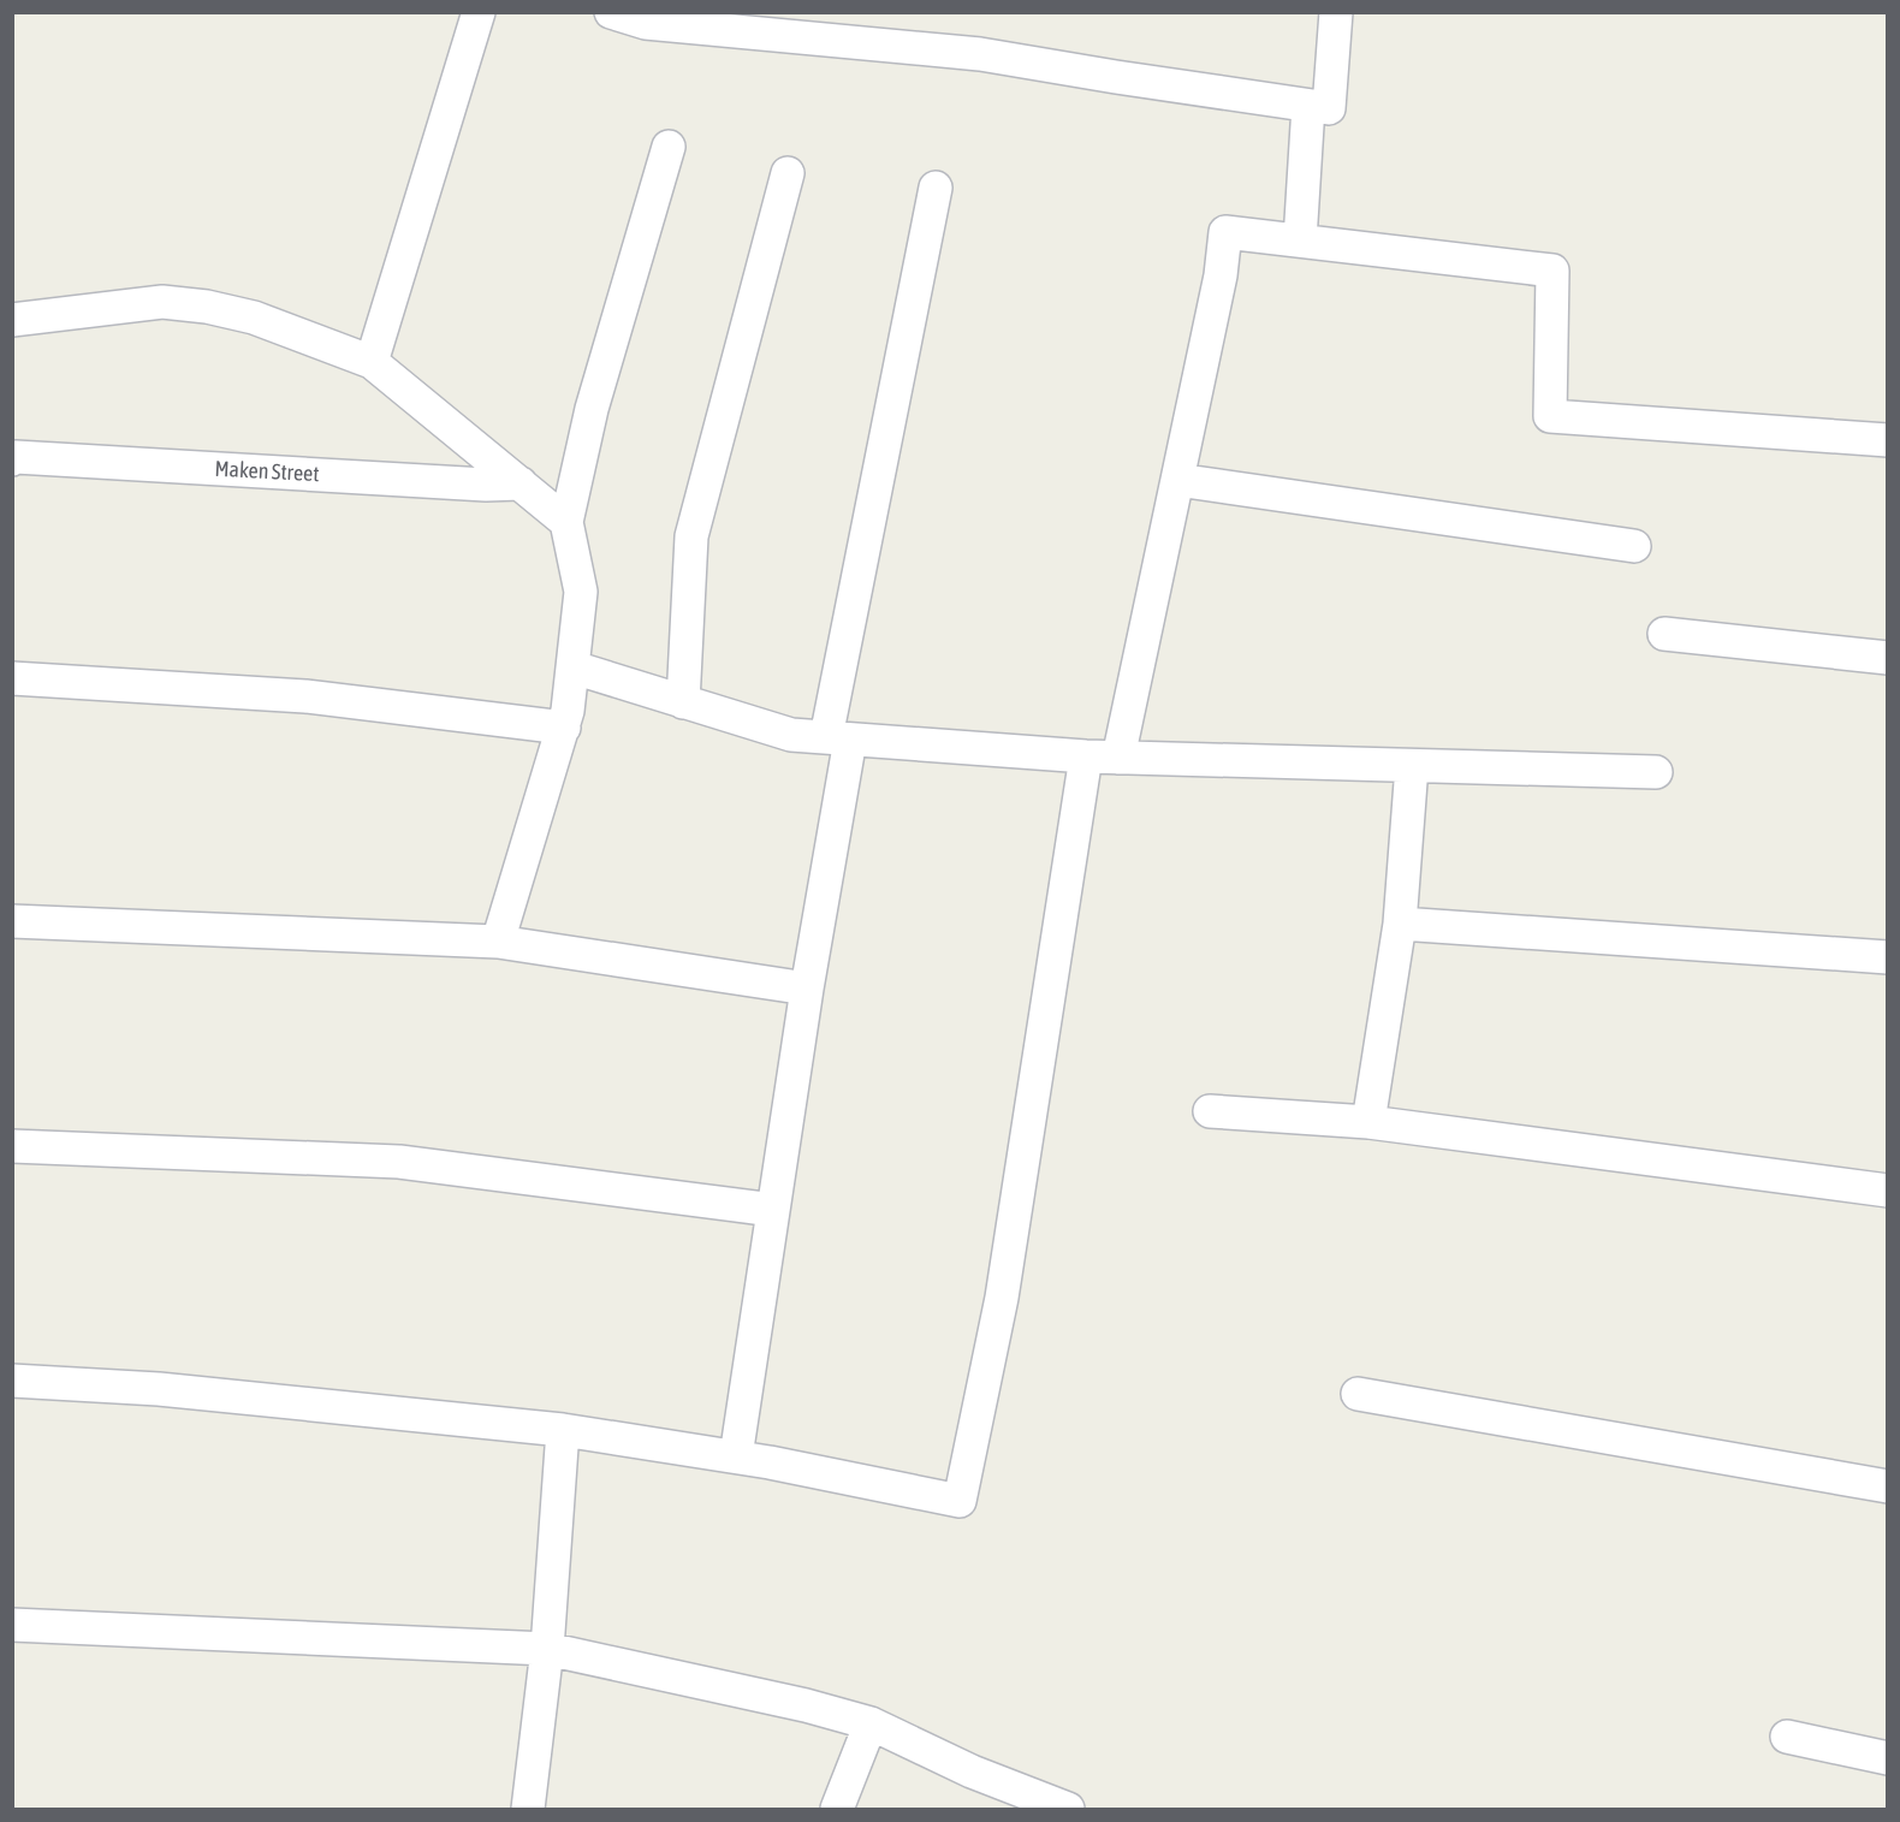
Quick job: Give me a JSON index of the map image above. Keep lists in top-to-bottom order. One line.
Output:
{"streets":{"street":["Maken Street"]}}
